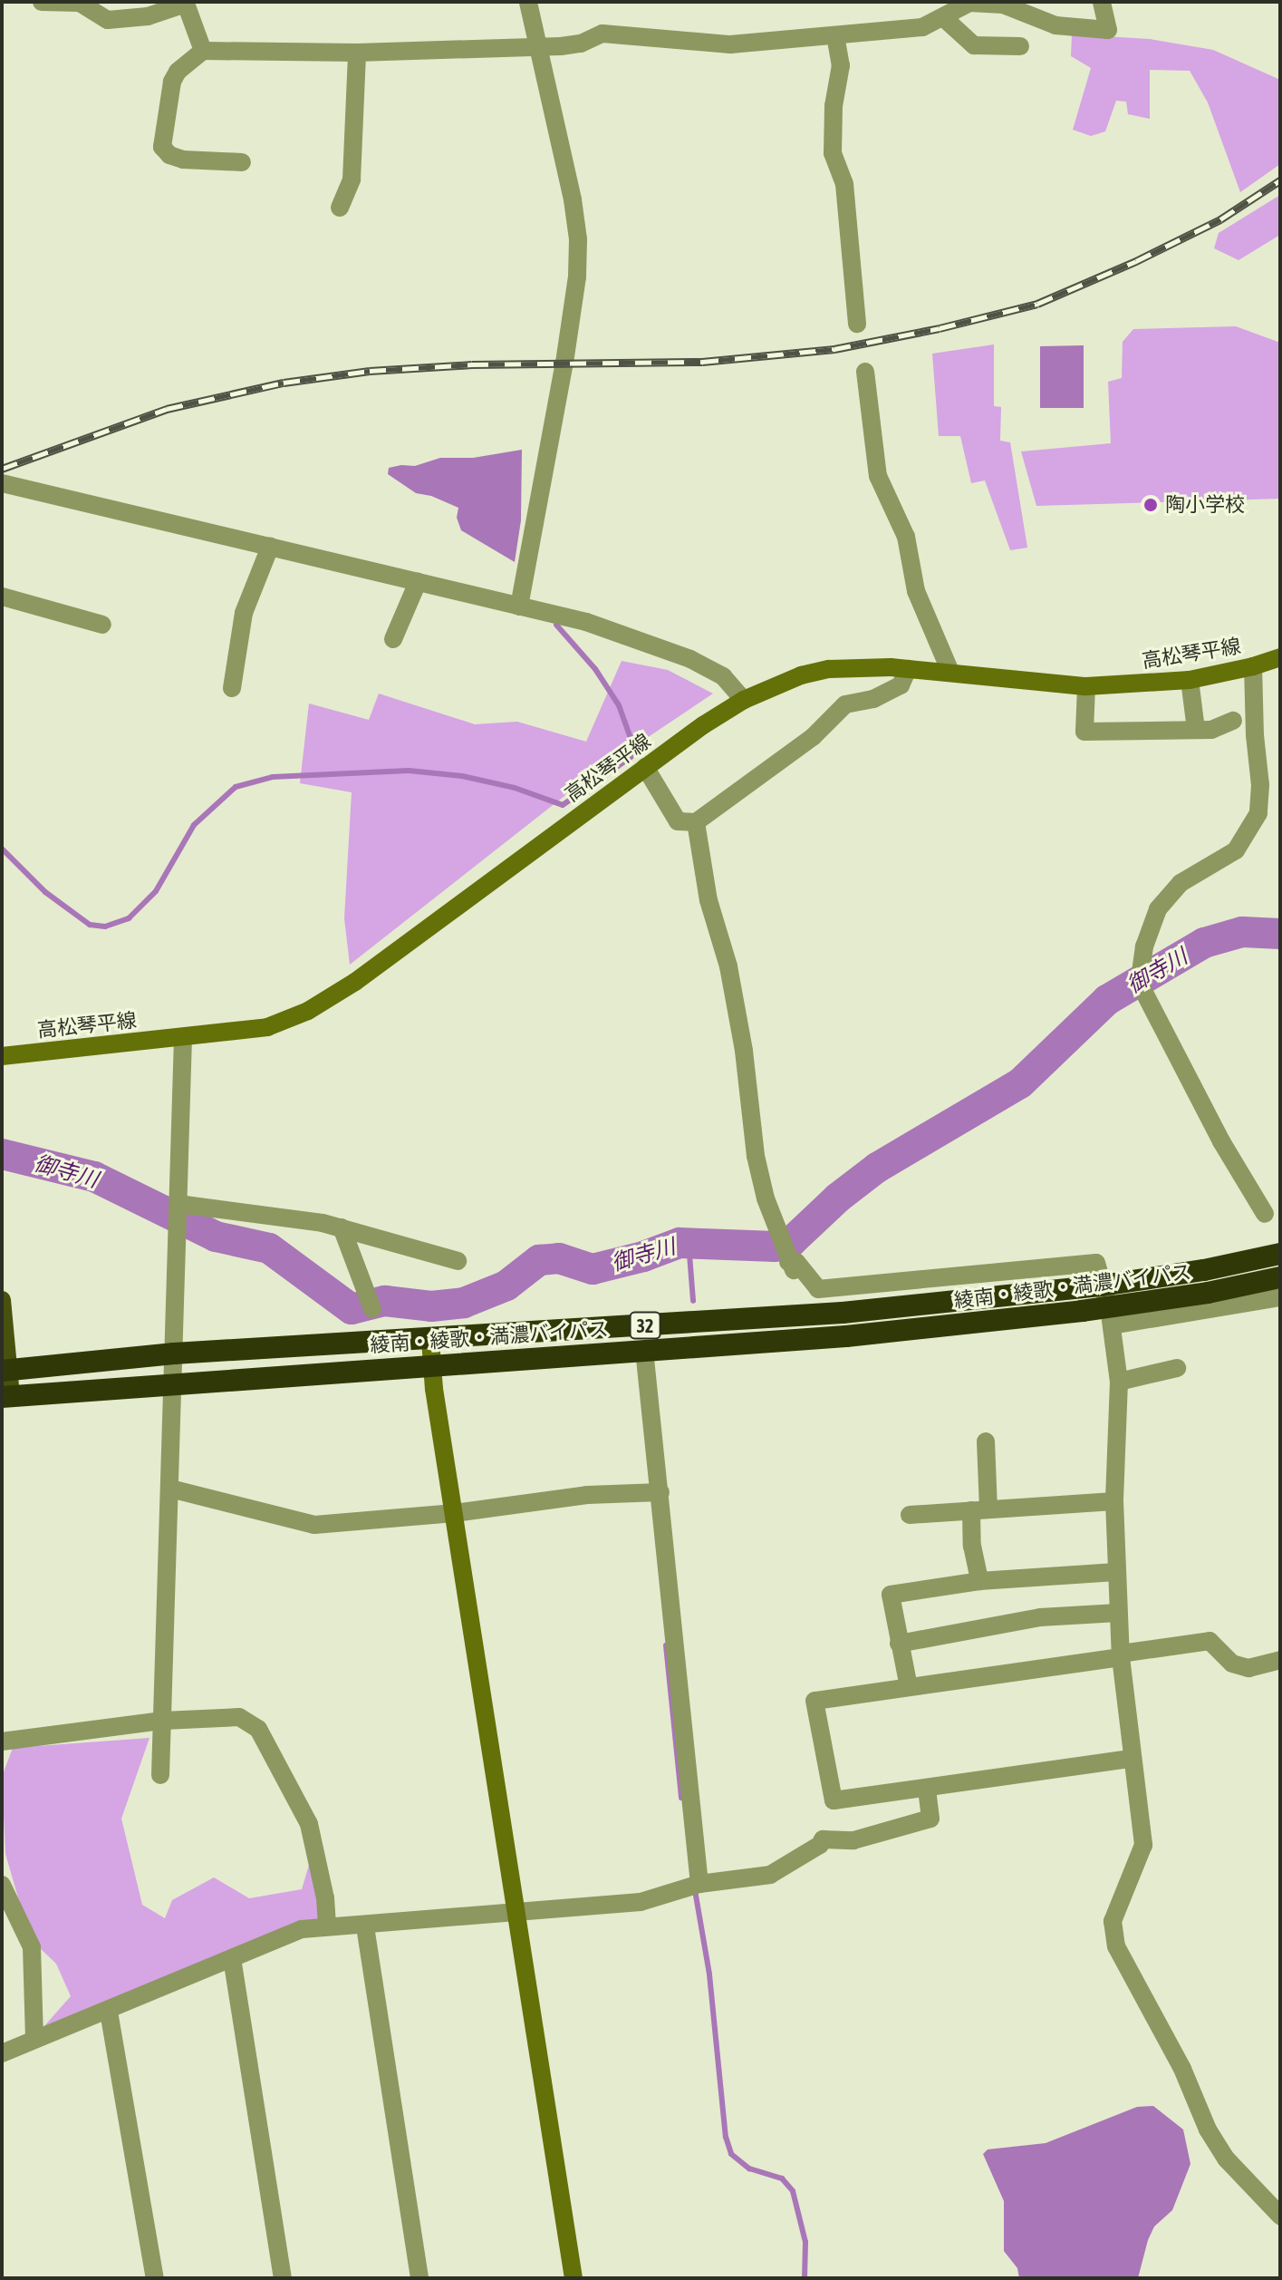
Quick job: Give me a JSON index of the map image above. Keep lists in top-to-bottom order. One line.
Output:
{"streets":{"highway":["綾南・綾歌・満濃バイパス","32"],"main road":["高松琴平線"]},"water":["御寺川"],"places":["陶小学校"]}
